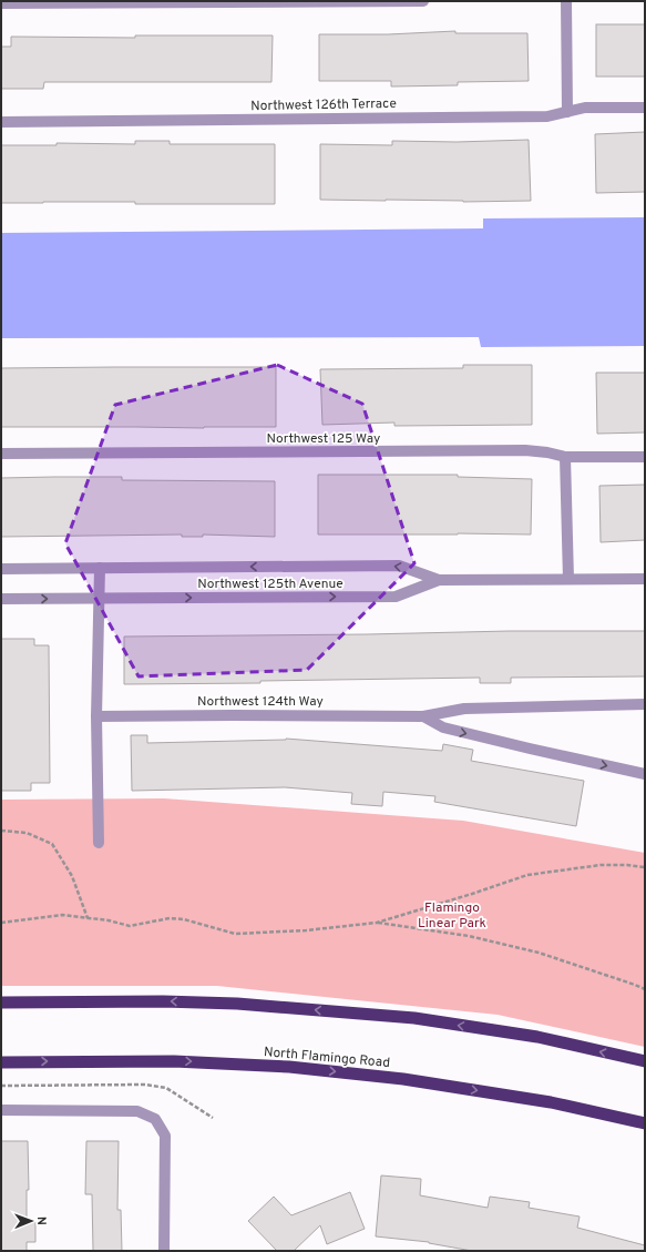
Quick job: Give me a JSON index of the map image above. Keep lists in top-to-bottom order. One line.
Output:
{"streets":{"highway":["North Flamingo Road"],"street":["Northwest 126th Terrace","Northwest 125 Way","Northwest 125th Avenue","Northwest 124th Way"]},"parks":["Flamingo Linear Park"],"north":"right"}
